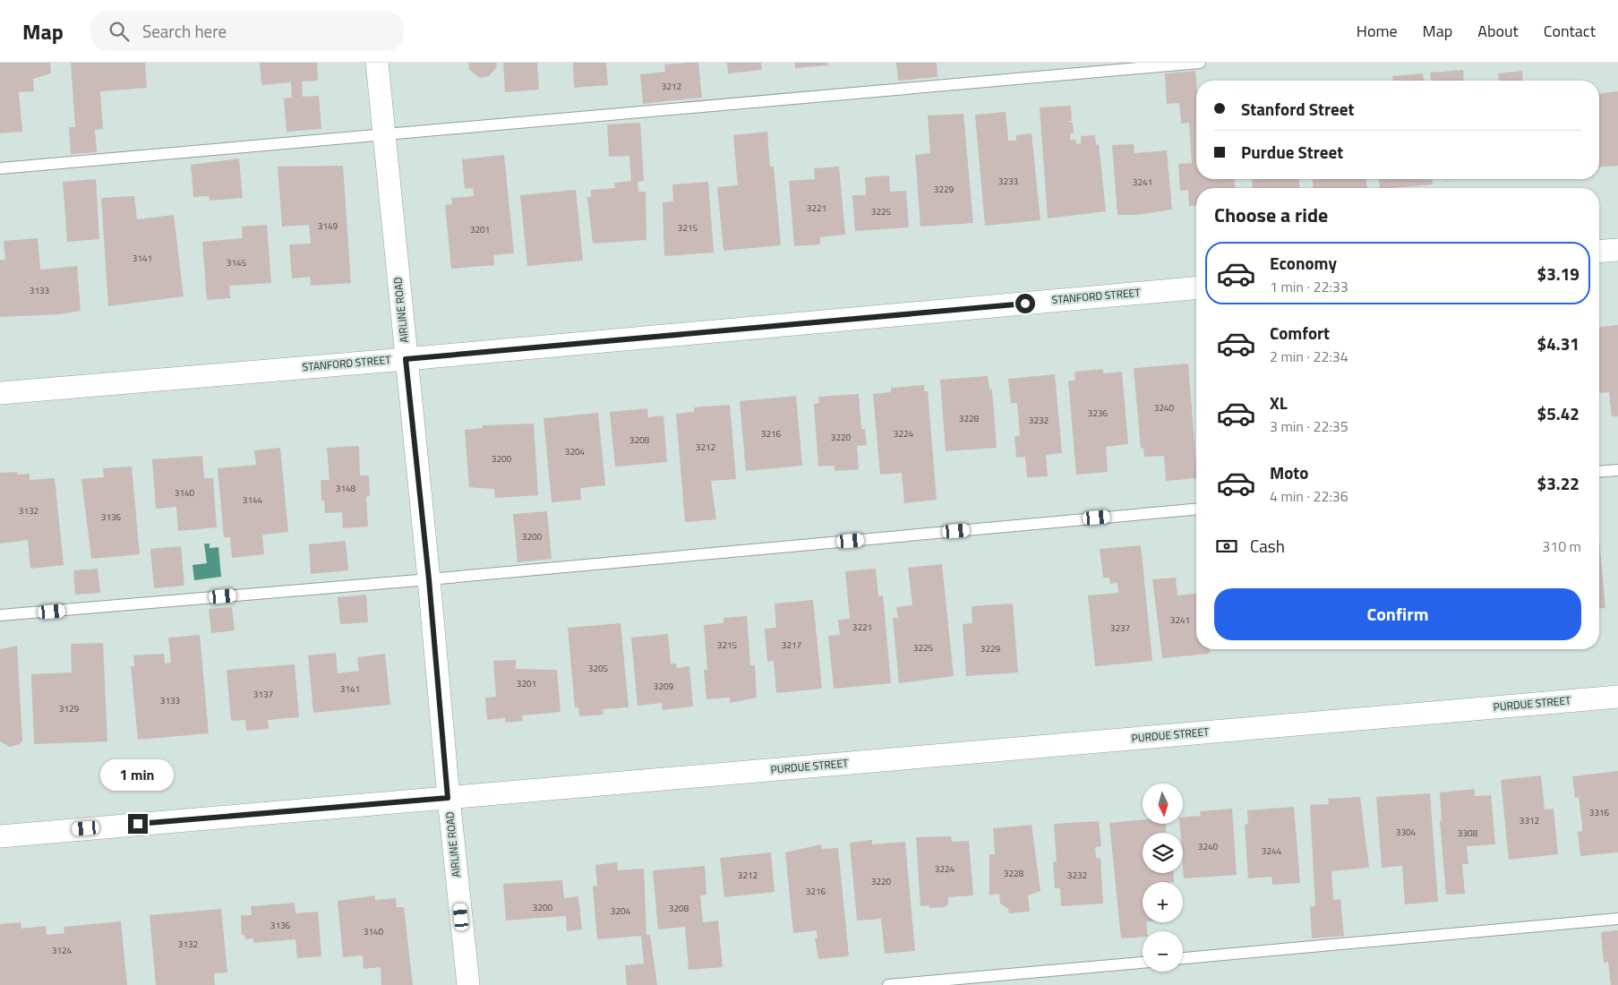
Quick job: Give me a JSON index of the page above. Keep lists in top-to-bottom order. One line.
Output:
{"streets":{"street":["STANFORD STREET","AIRLINE ROAD","PURDUE STREET"]},"crossings":[["STANFORD STREET","AIRLINE ROAD"],["AIRLINE ROAD","PURDUE STREET"]],"house_numbers":["3212","3233","3241","3229","3221","3225","3149","3215","3201","3141","3145","3133","3240","3236","3228","3232","3216","3224","3220","3208","3212","3204","3200","3148","3140","3144","3132","3136","3200","3241","3221","3237","3215","3217","3225","3229","3205","3201","3209","3141","3137","3133","3129","3316","3312","3304","3308","3240","3244","3224","3228","3212","3232","3220","3216","3200","3208","3204","3136","3140","3132","3124"],"north":"bottom","page":{"header":"Map","search":"Search here","nav":["Home","Map","About","Contact"],"banner":["Stanford Street","Purdue Street"],"heading":"Choose a ride","list":[{"name":"Economy","note":"1 min · 22:33","value":"$3.19"},{"name":"Comfort","note":"2 min · 22:34","value":"$4.31"},{"name":"XL","note":"3 min · 22:35","value":"$5.42"},{"name":"Moto","note":"4 min · 22:36","value":"$3.22"}],"pay":["Cash","310 m"],"buttons":"Confirm","bubble":"1 min","map_buttons":["+","−"]}}
